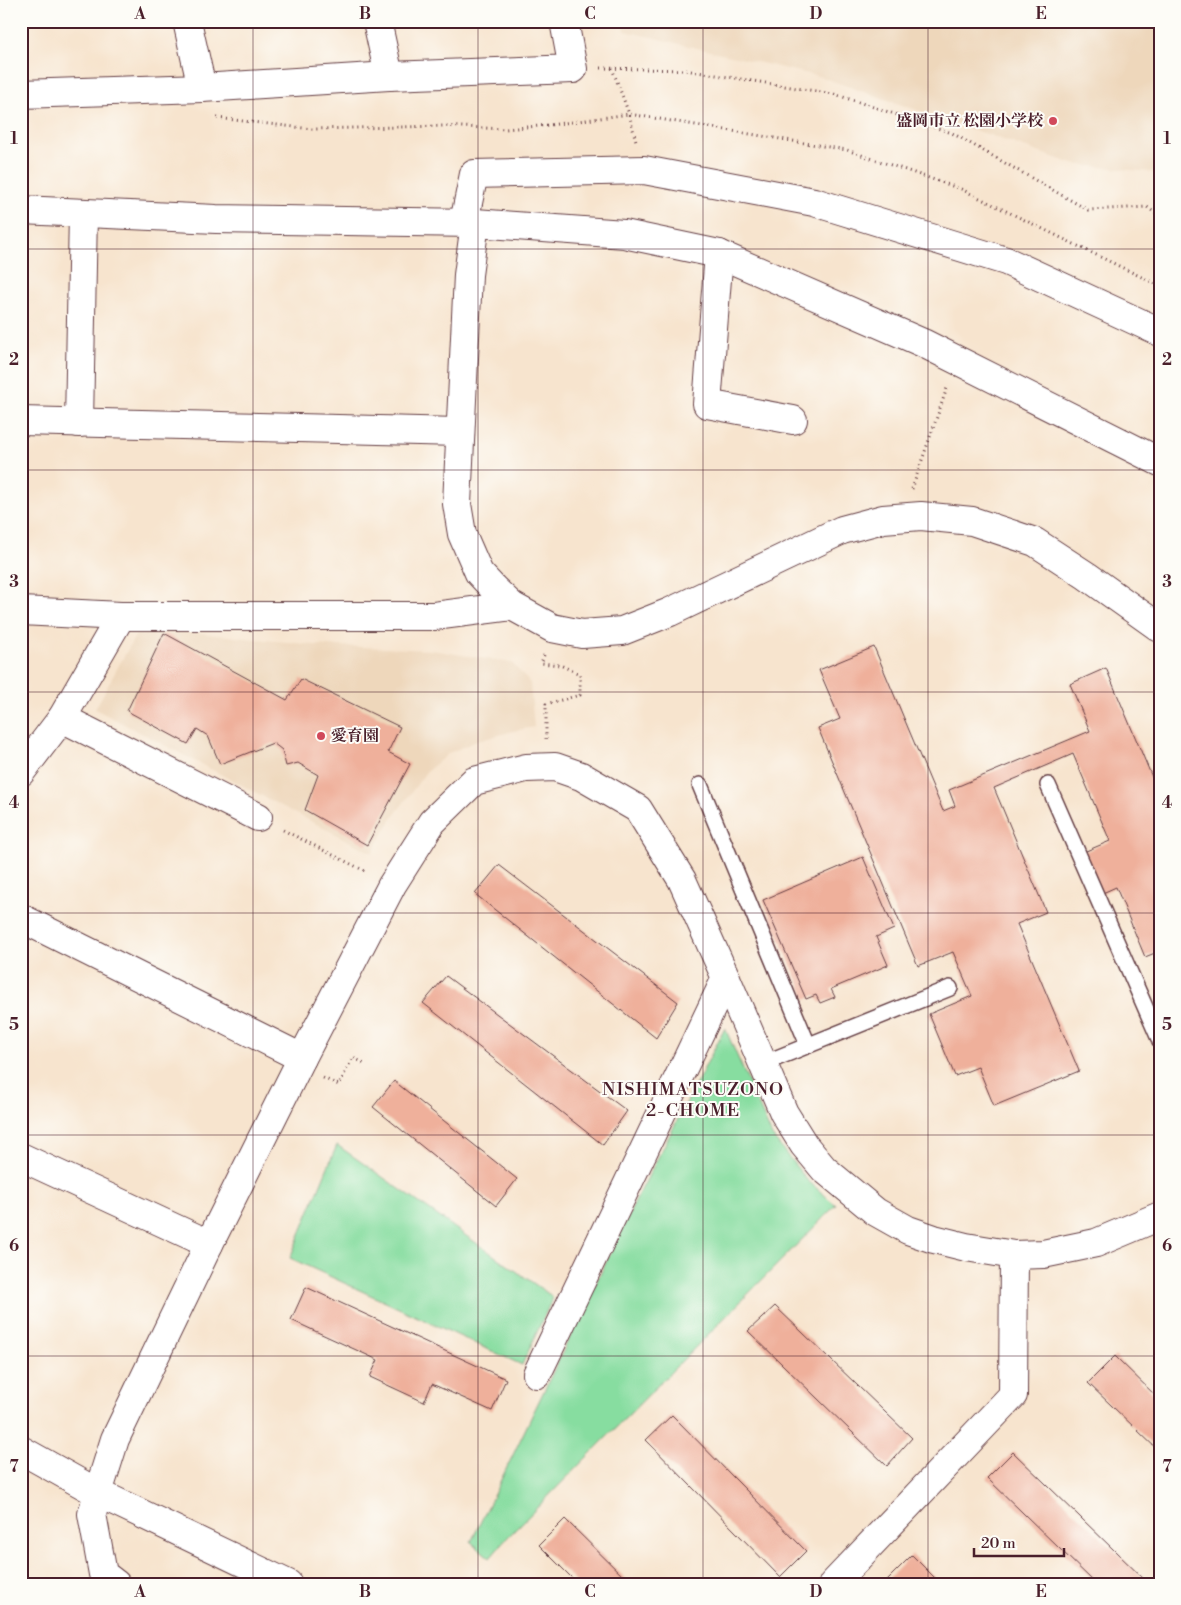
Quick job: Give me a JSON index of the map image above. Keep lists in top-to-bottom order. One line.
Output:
{"districts":["NISHIMATSUZONO 2-CHOME"],"places":["盛岡市立 松園小学校","愛育園"],"scale_bar":"20 m","grid":{"columns":["A","B","C","D","E"],"rows":["1","2","3","4","5","6","7"]}}
